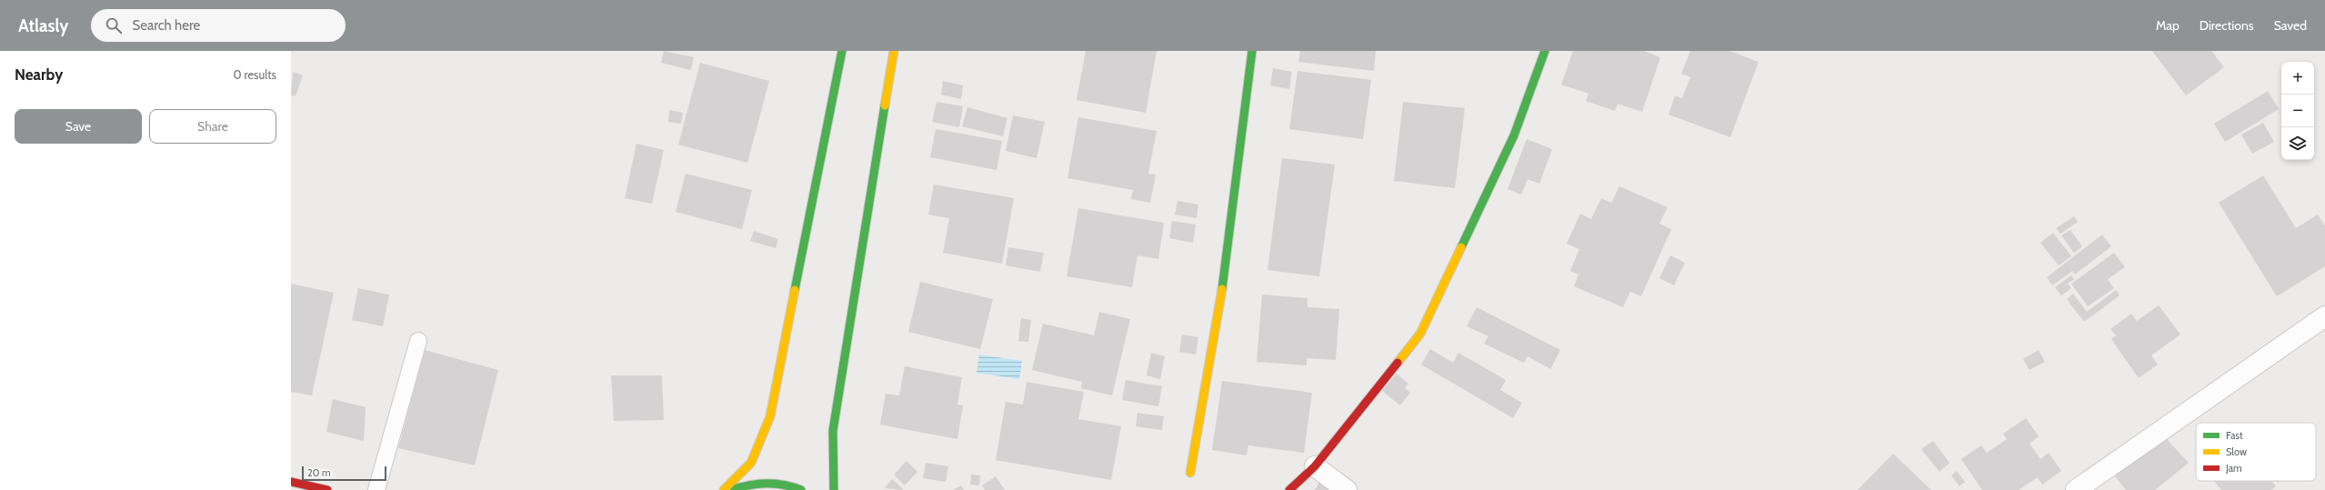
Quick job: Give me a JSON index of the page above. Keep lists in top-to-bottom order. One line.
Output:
{"legend":["Fast","Slow","Jam"],"scale_bar":"20 m","page":{"header":"Atlasly","search":"Search here","nav":["Map","Directions","Saved"],"heading":["Nearby","0 results"],"map_buttons":["+","−"],"buttons":["Save","Share"],"scale":"20 m"}}
